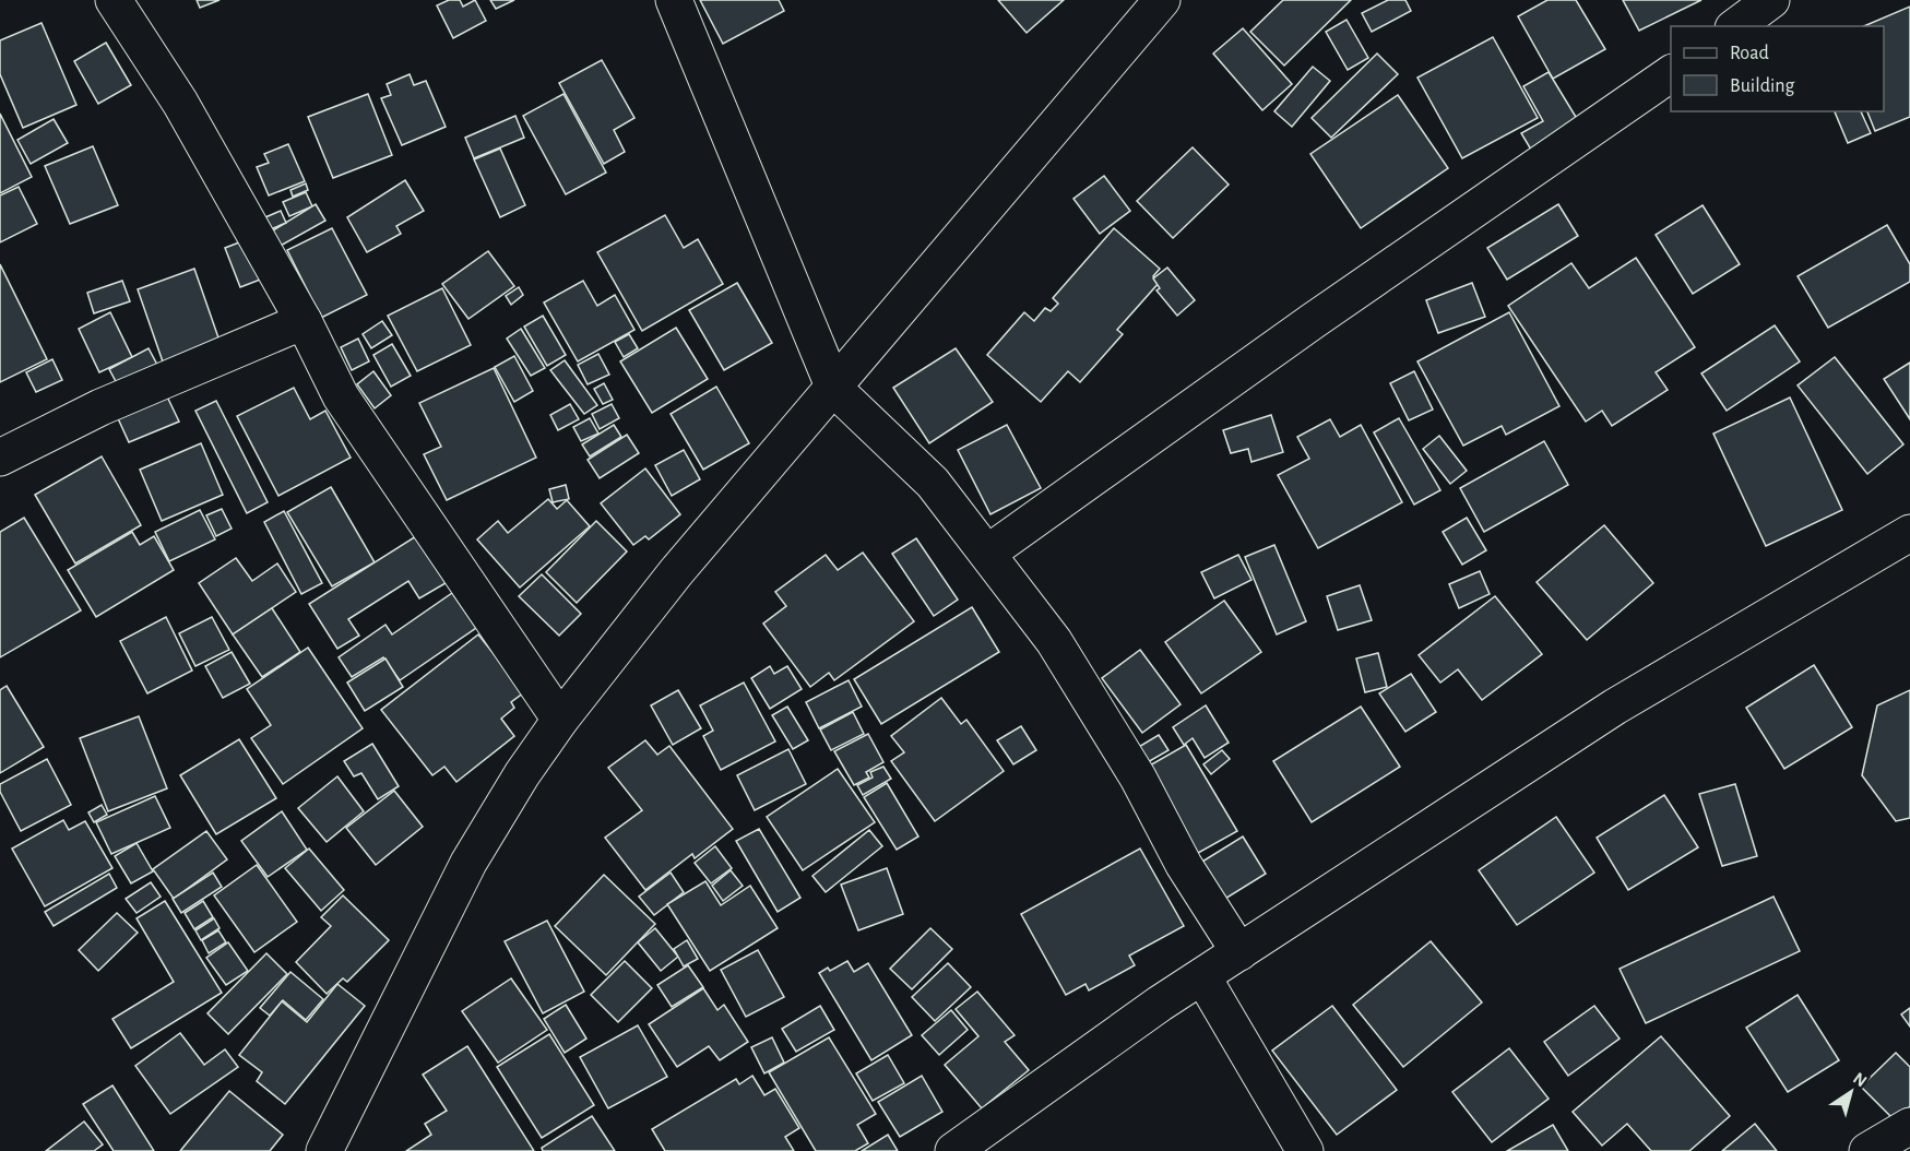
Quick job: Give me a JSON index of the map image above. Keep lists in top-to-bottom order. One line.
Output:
{"legend":["Road","Building"],"north":"top right"}
